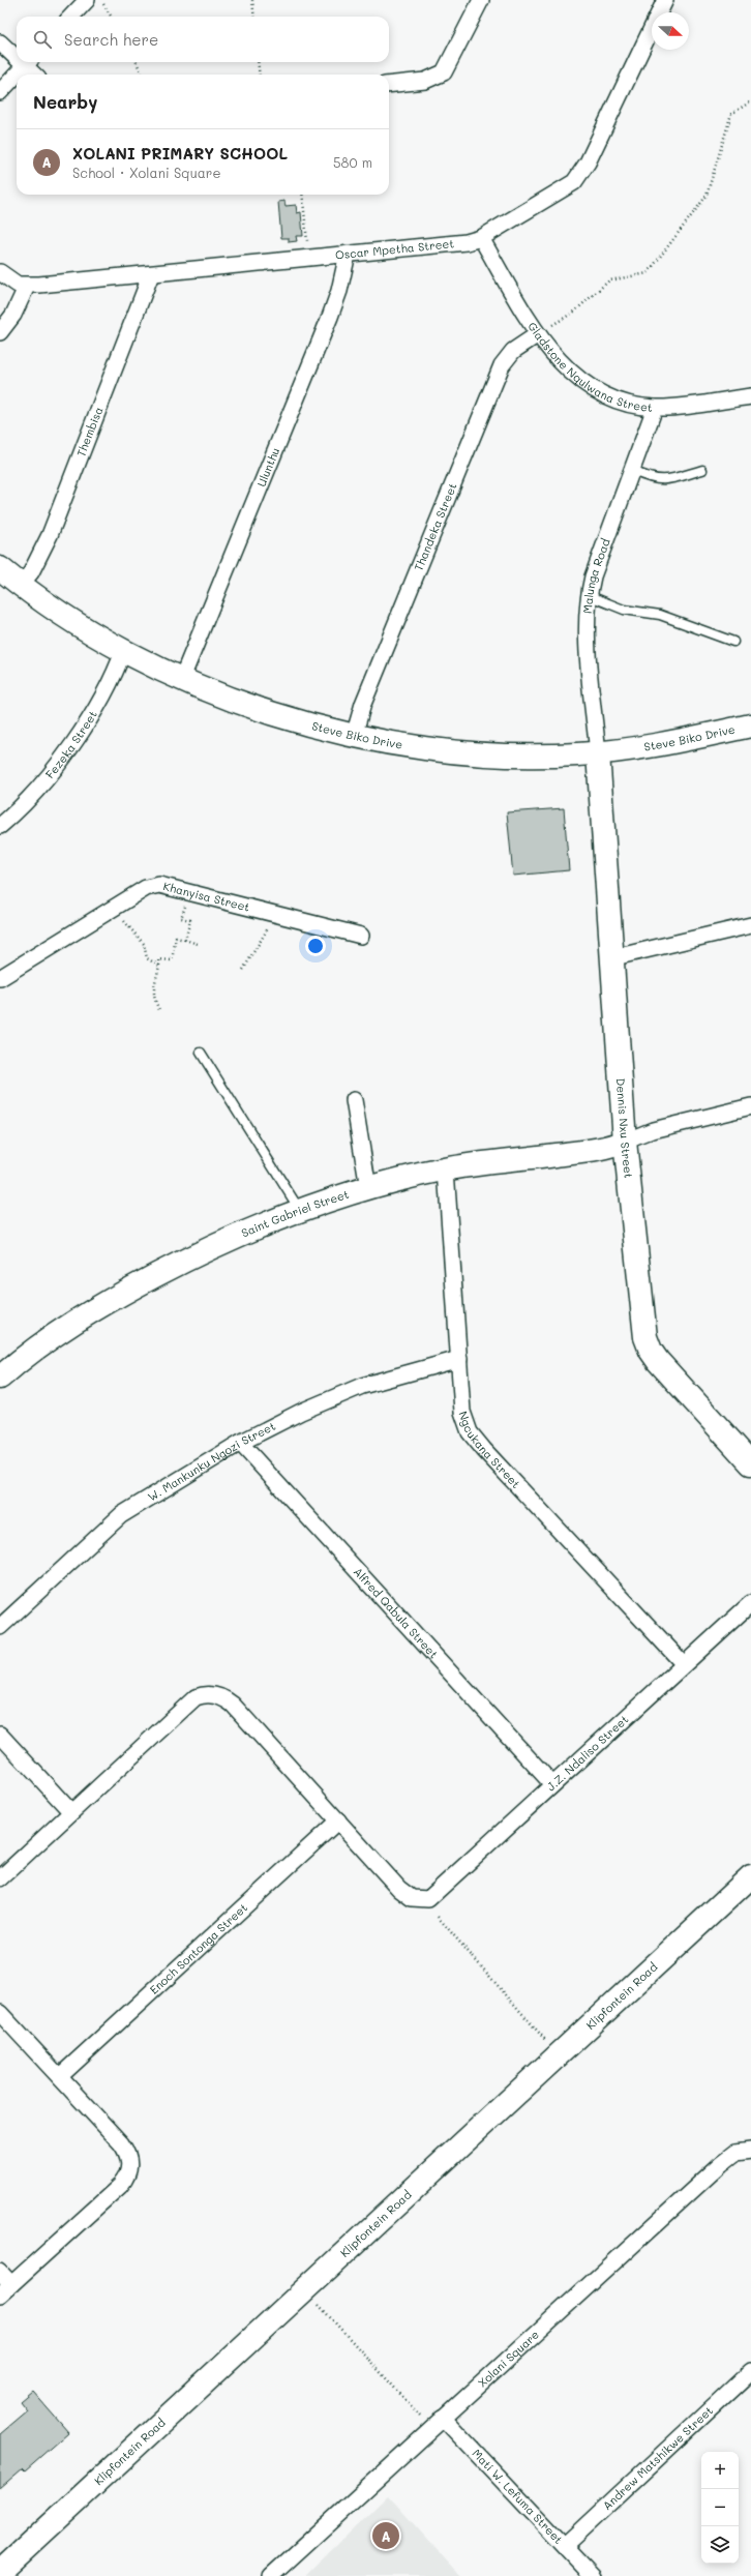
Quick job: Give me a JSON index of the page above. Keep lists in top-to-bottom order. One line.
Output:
{"streets":{"main road":["Steve Biko Drive","Dennis Nxu Street","Saint Gabriel Street","Klipfontein Road"],"street":["Oscar Mpetha Street","Gladstone Nqulwana Street","Thembisa","Ulunthu","Thandeka Street","Malunga Road","Fezeka Street","Khanyisa Street","Ngcukana Street","W. Mankunku Ngozi Street","Alfred Qabula Street","J.Z. Ndaliso Street","Enoch Sontonga Street","Xolani Square","Andrew Matshikwe Street","Mati W. Lefuma Street"]},"crossings":[["Oscar Mpetha Street","Gladstone Nqulwana Street"],["Oscar Mpetha Street","Thembisa"],["Oscar Mpetha Street","Ulunthu"],["Gladstone Nqulwana Street","Thandeka Street"],["Gladstone Nqulwana Street","Malunga Road"],["Thembisa","Steve Biko Drive"],["Ulunthu","Steve Biko Drive"],["Thandeka Street","Steve Biko Drive"],["Malunga Road","Steve Biko Drive"],["Malunga Road","Dennis Nxu Street"],["Steve Biko Drive","Fezeka Street"],["Steve Biko Drive","Dennis Nxu Street"],["Dennis Nxu Street","Saint Gabriel Street"],["Saint Gabriel Street","Ngcukana Street"],["Ngcukana Street","W. Mankunku Ngozi Street"],["Ngcukana Street","J.Z. Ndaliso Street"],["W. Mankunku Ngozi Street","Alfred Qabula Street"],["Alfred Qabula Street","J.Z. Ndaliso Street"],["J.Z. Ndaliso Street","Enoch Sontonga Street"],["Xolani Square","Mati W. Lefuma Street"],["Andrew Matshikwe Street","Mati W. Lefuma Street"]],"north":"right","page":{"search":"Search here","heading":"Nearby","list":[{"mark":"A","name":"XOLANI PRIMARY SCHOOL","note":"School · Xolani Square","value":"580 m"}],"map_buttons":["+","−"],"pins":"A"}}
